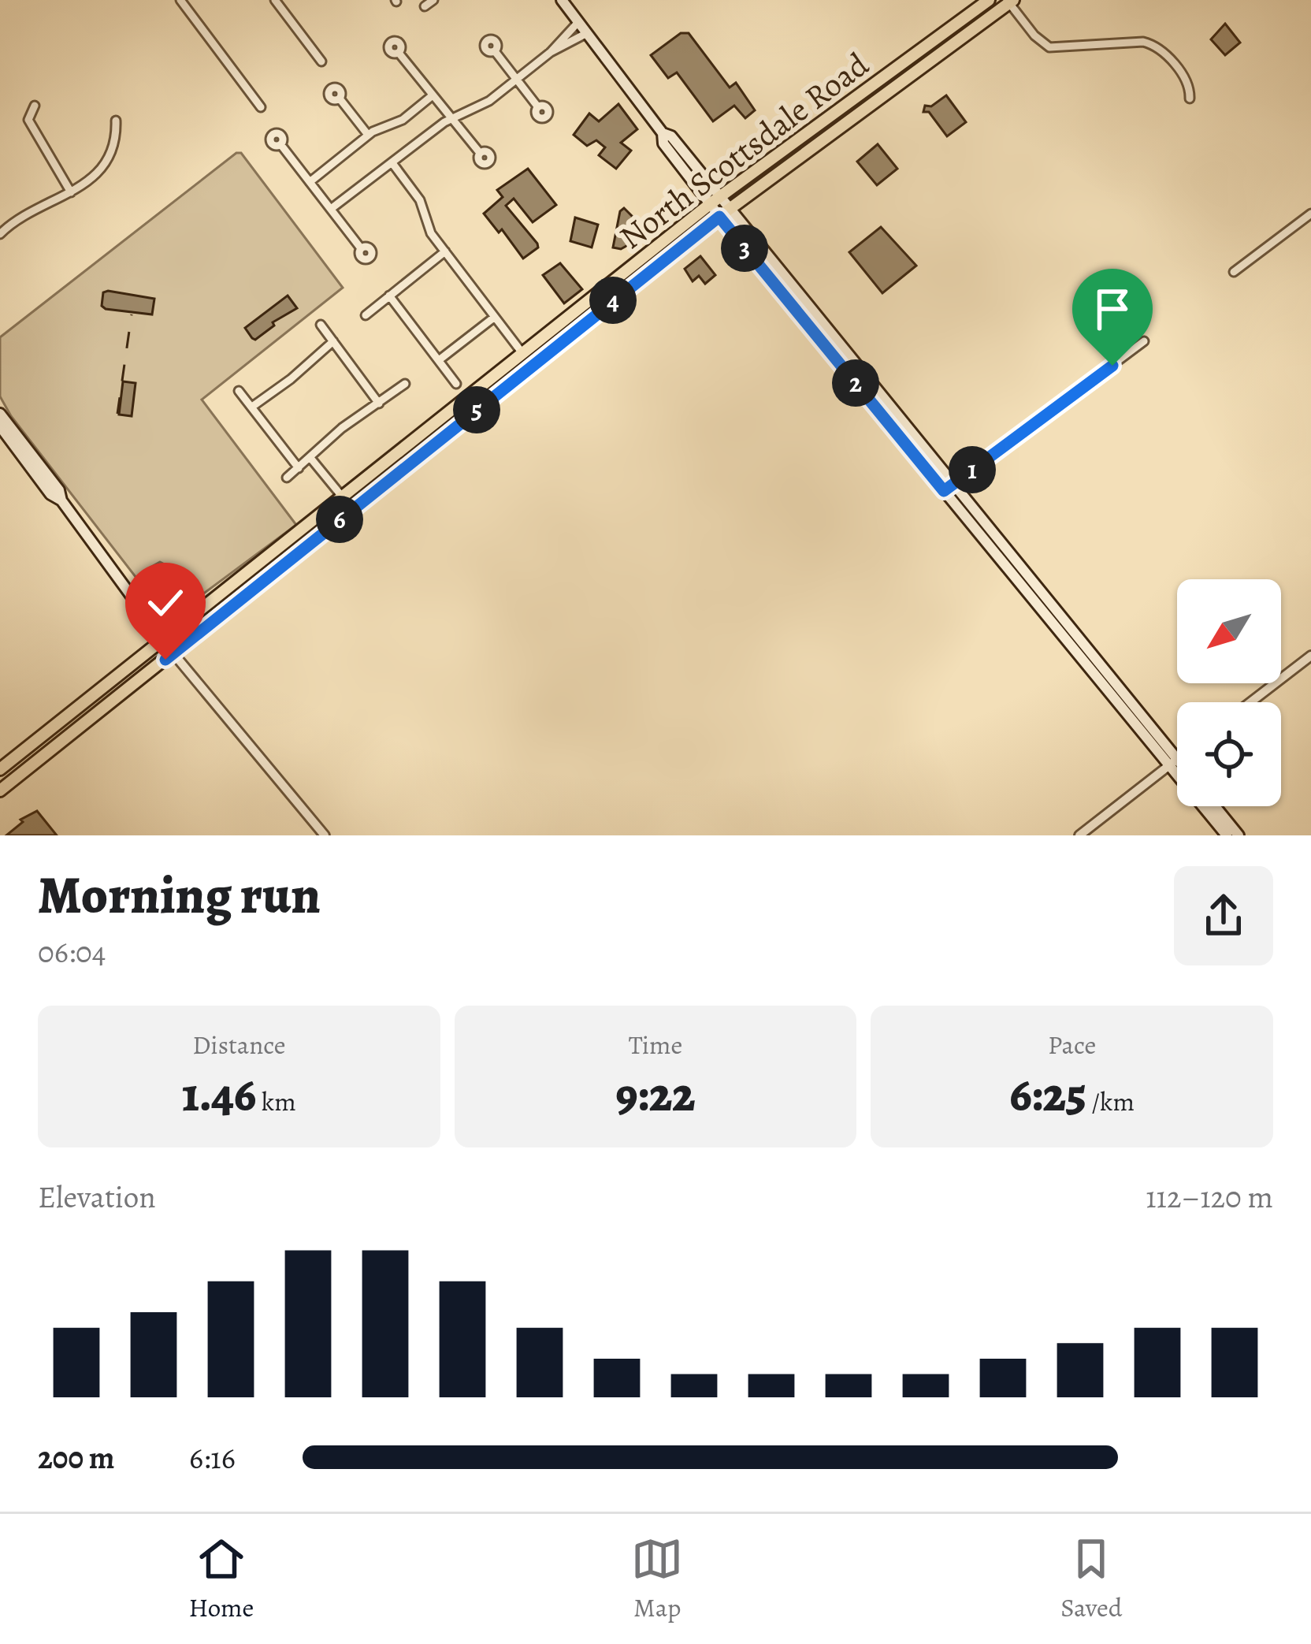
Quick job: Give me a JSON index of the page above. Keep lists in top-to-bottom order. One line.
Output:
{"streets":{"main road":["North Scottsdale Road"]},"north":"bottom left","page":{"pins":["3","4","2","5","1","6"],"heading":["Morning run","06:04"],"stats":[["Distance","1.46 km"],["Time","9:22"],["Pace","6:25 /km"]],"chart":["Elevation","112–120 m"],"list":[{"name":"200 m","note":"6:16"}],"tabs":["Home","Map","Saved"]}}
